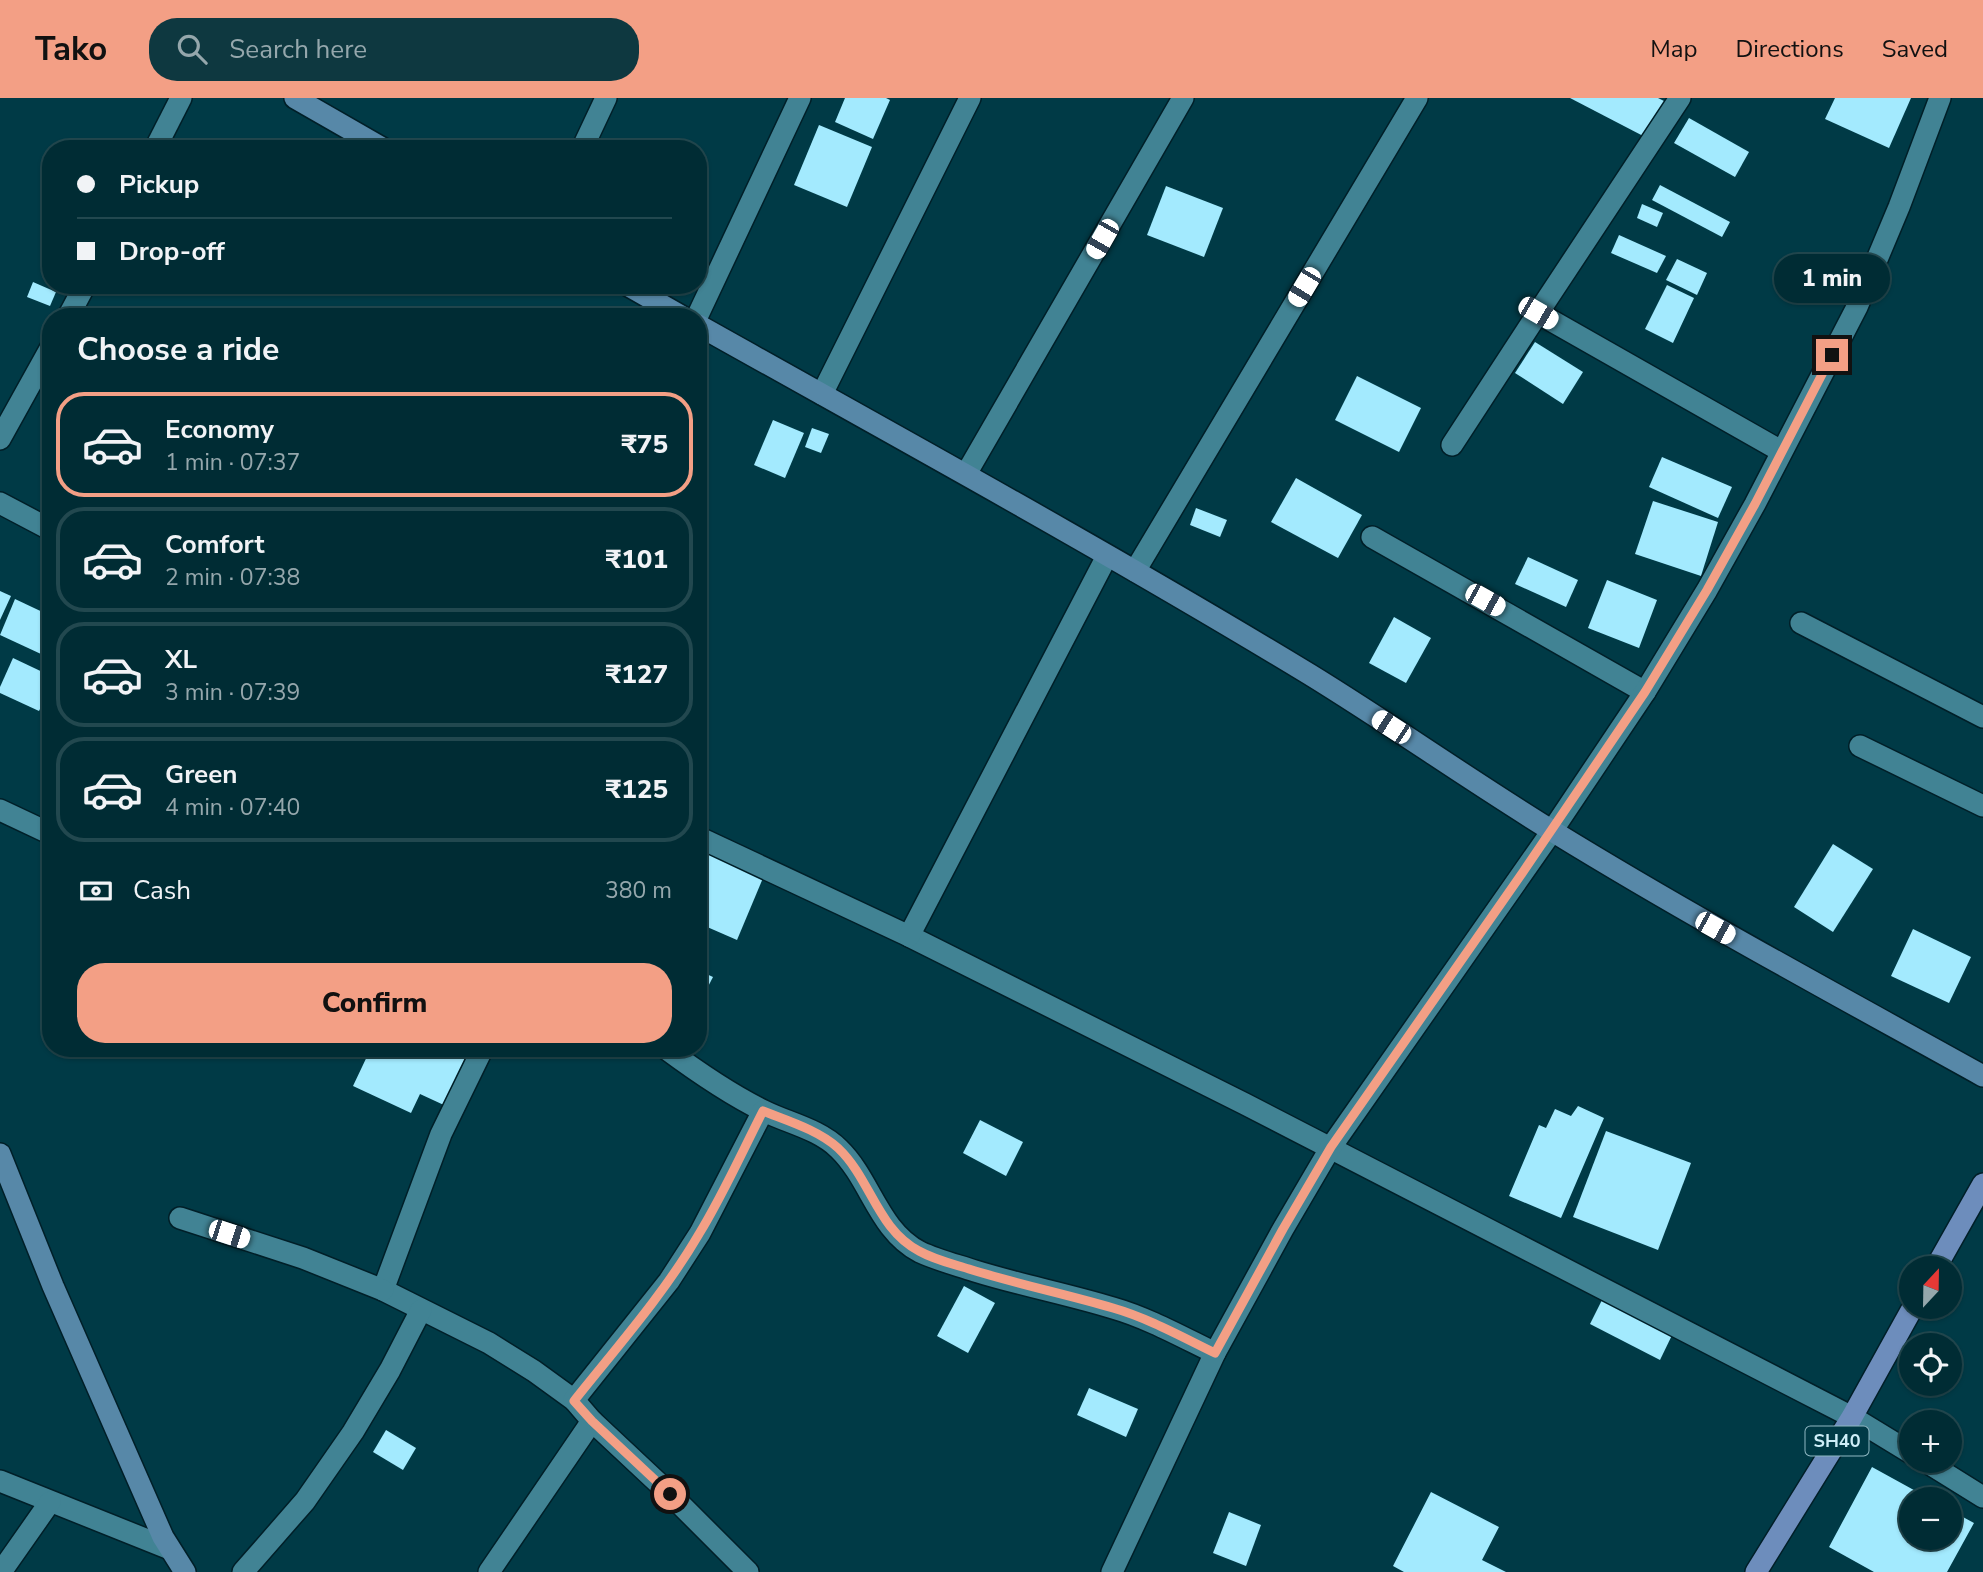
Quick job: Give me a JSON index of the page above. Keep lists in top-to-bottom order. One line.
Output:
{"streets":{"main road":["SH40"]},"north":"top","page":{"header":"Tako","search":"Search here","nav":["Map","Directions","Saved"],"banner":["Pickup","Drop-off"],"bubble":"1 min","heading":"Choose a ride","list":[{"name":"Economy","note":"1 min · 07:37","value":"₹75"},{"name":"Comfort","note":"2 min · 07:38","value":"₹101"},{"name":"XL","note":"3 min · 07:39","value":"₹127"},{"name":"Green","note":"4 min · 07:40","value":"₹125"}],"pay":["Cash","380 m"],"buttons":"Confirm","map_buttons":["+","−"]}}
